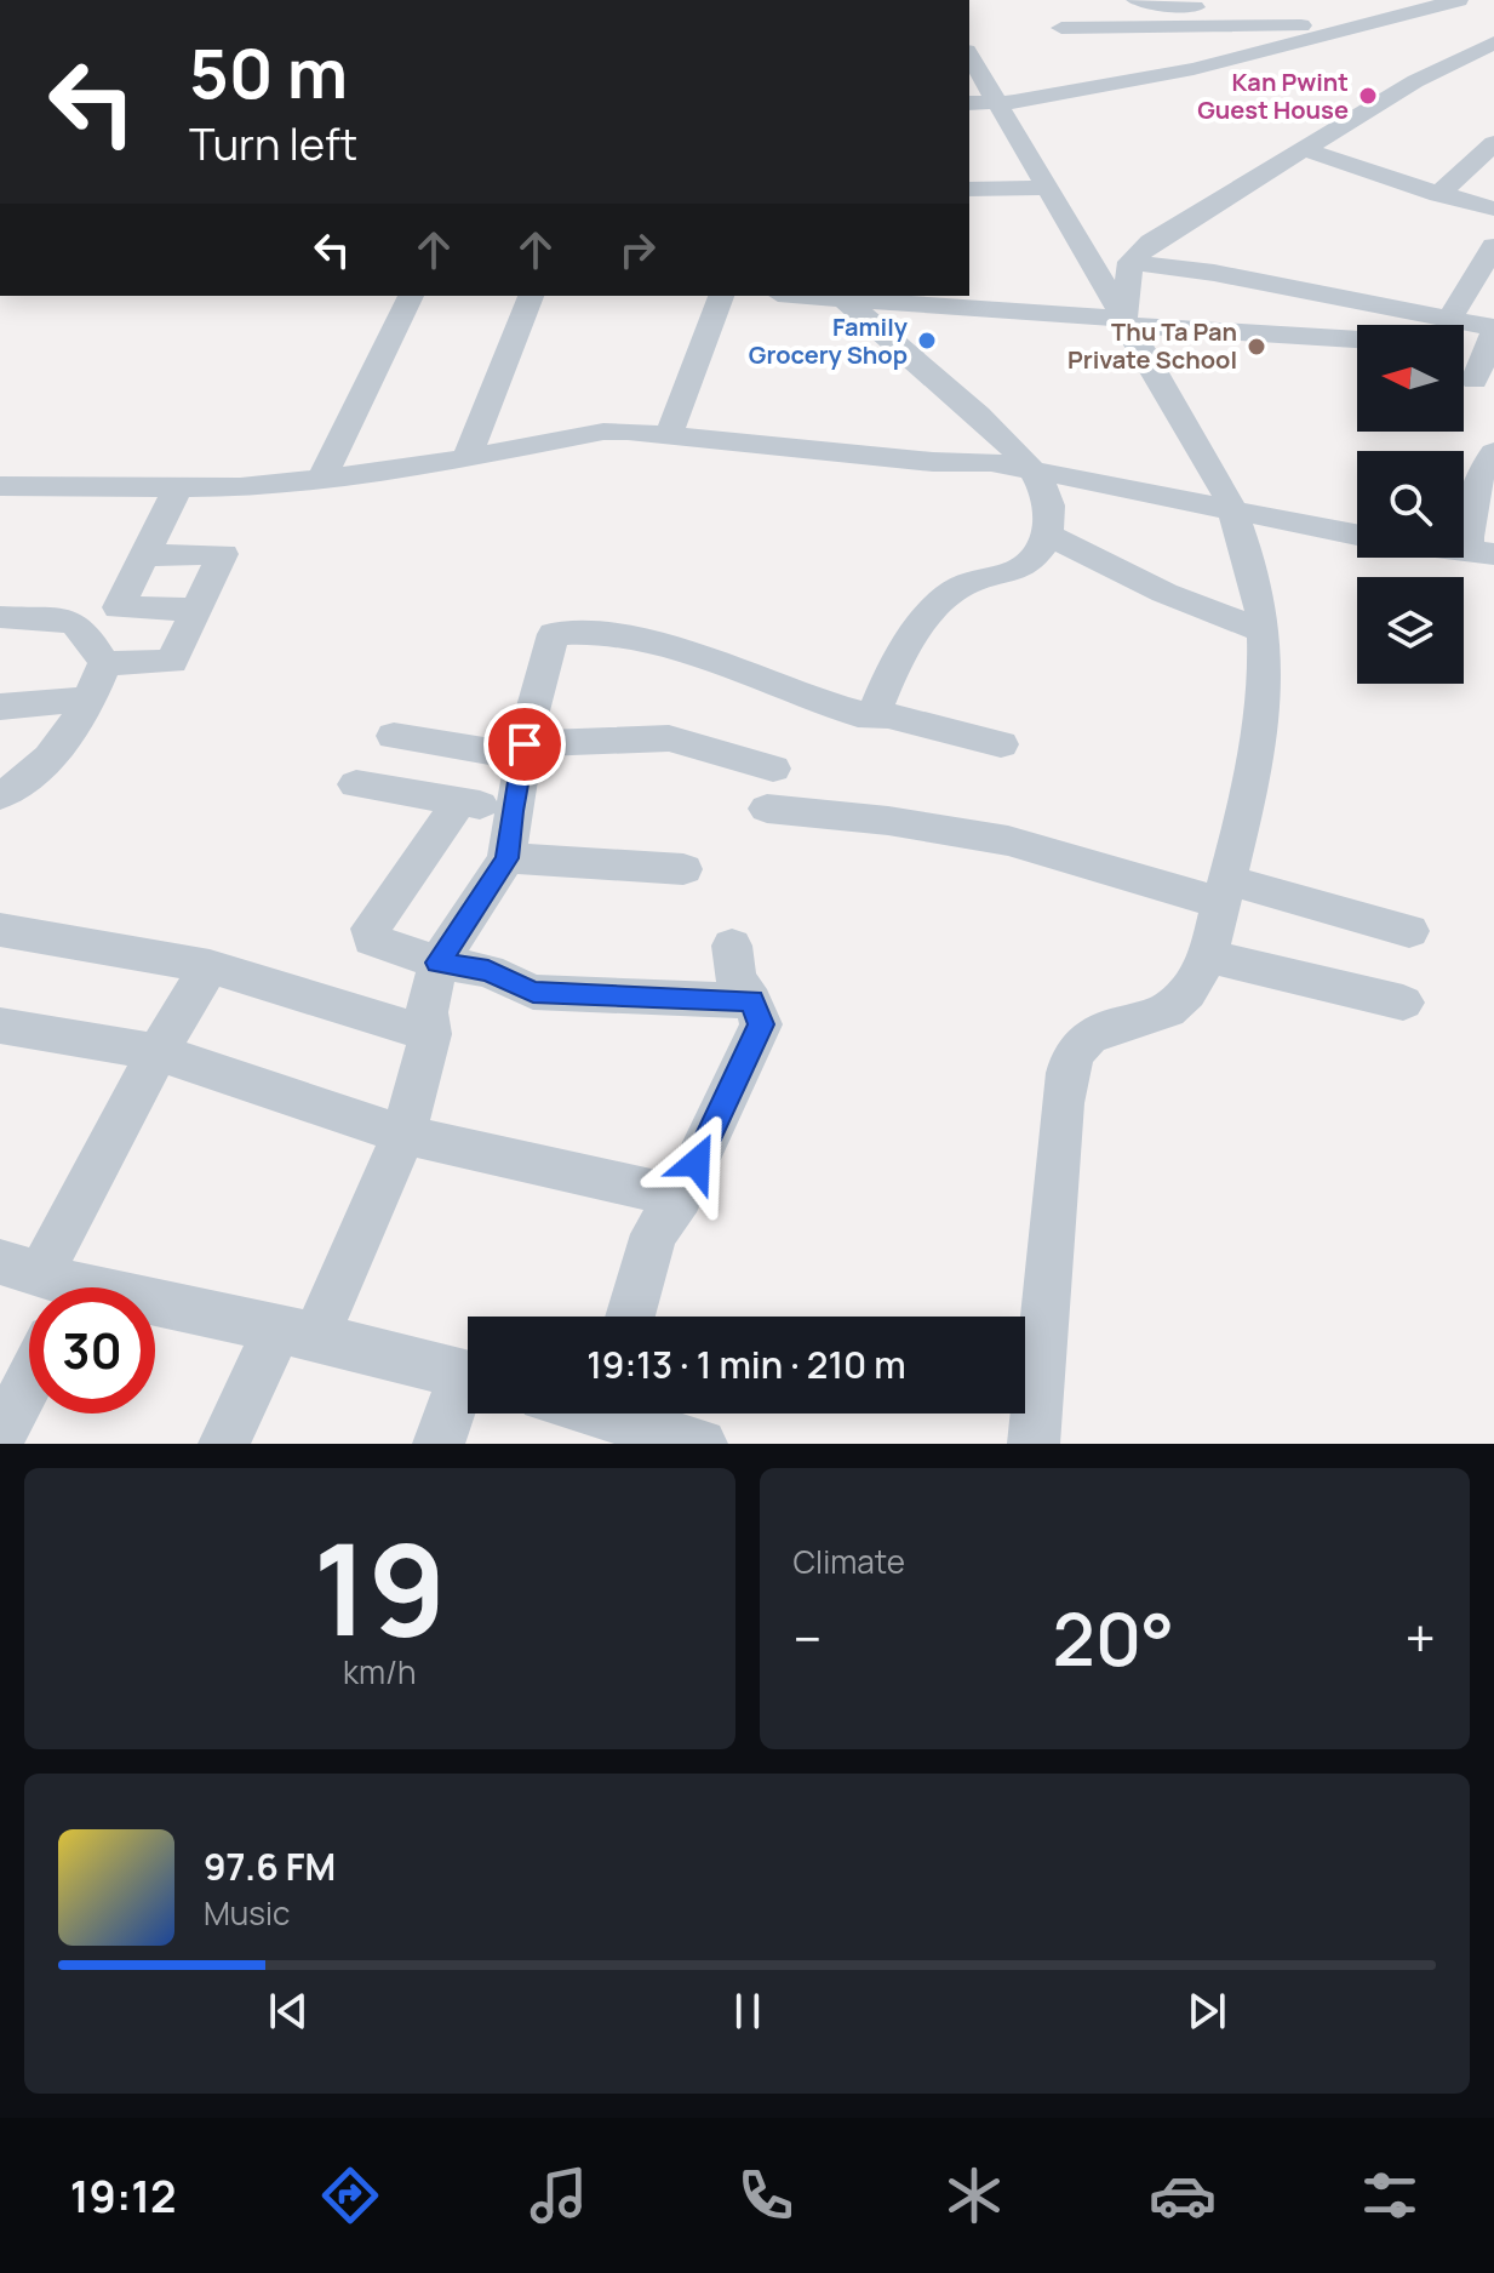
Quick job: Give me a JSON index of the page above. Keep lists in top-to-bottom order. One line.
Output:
{"places":["Kan Pwint Guest House","Family Grocery Shop","Thu Ta Pan Private School"],"north":"left","page":{"turn":["50 m","Turn left"],"limit":"30","trip":"19:13 · 1 min · 210 m","tile":[["19","km/h"],"Climate"],"heat":["−","20°","+"],"song":["97.6 FM","Music"],"tabs":"19:12"}}
